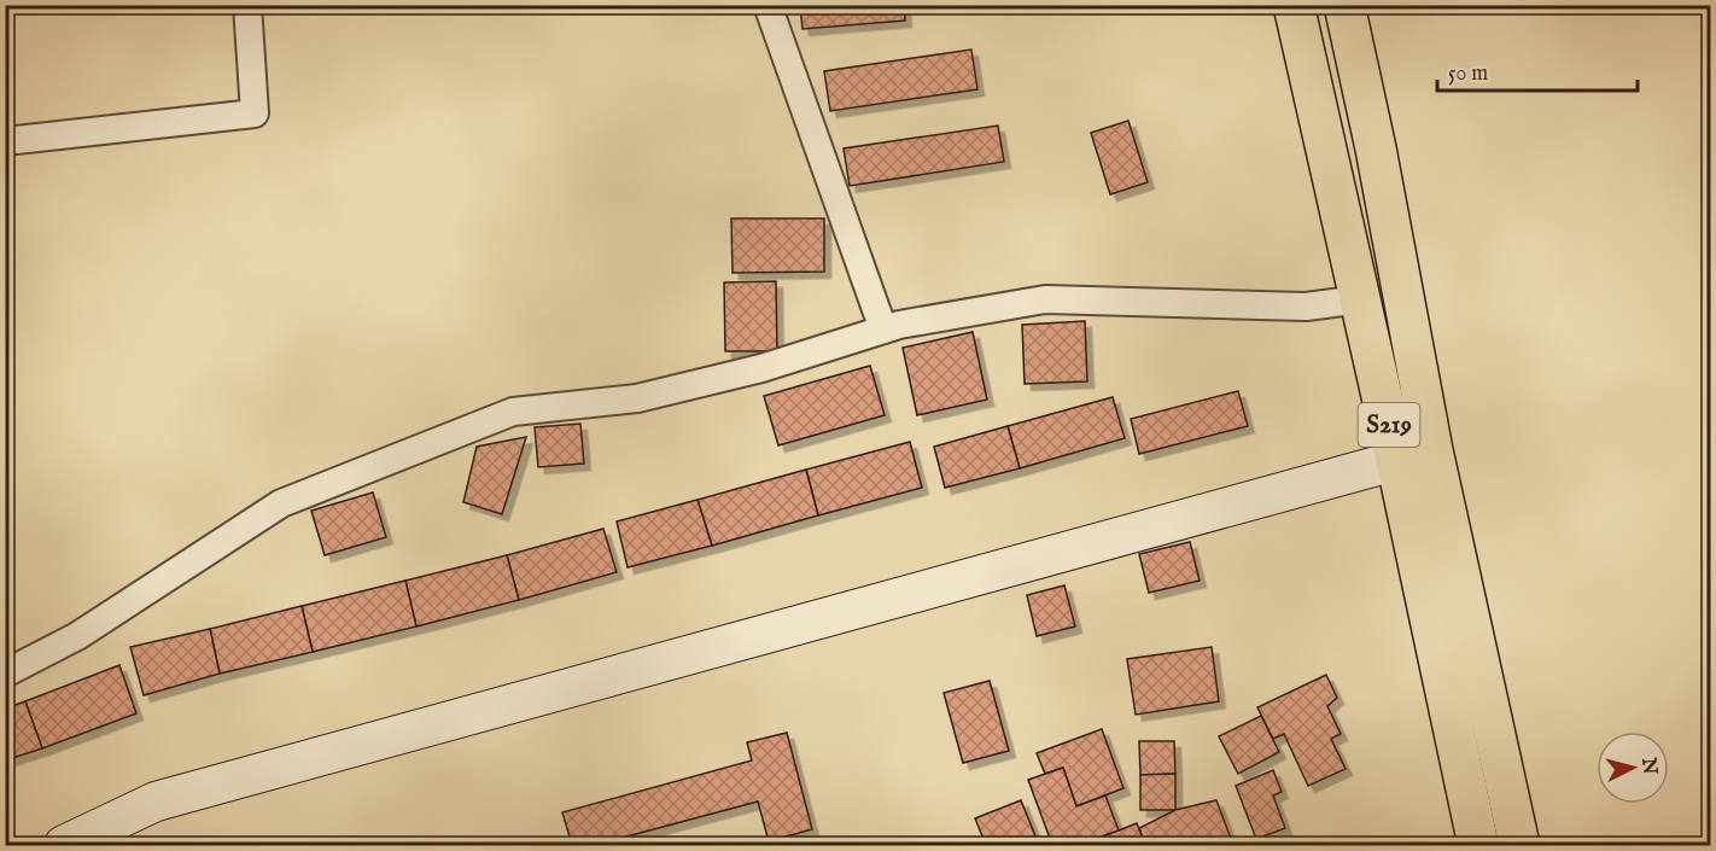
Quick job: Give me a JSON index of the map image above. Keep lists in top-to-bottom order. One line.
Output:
{"streets":{"main road":["S219"]},"scale_bar":"50 m","north":"right"}
